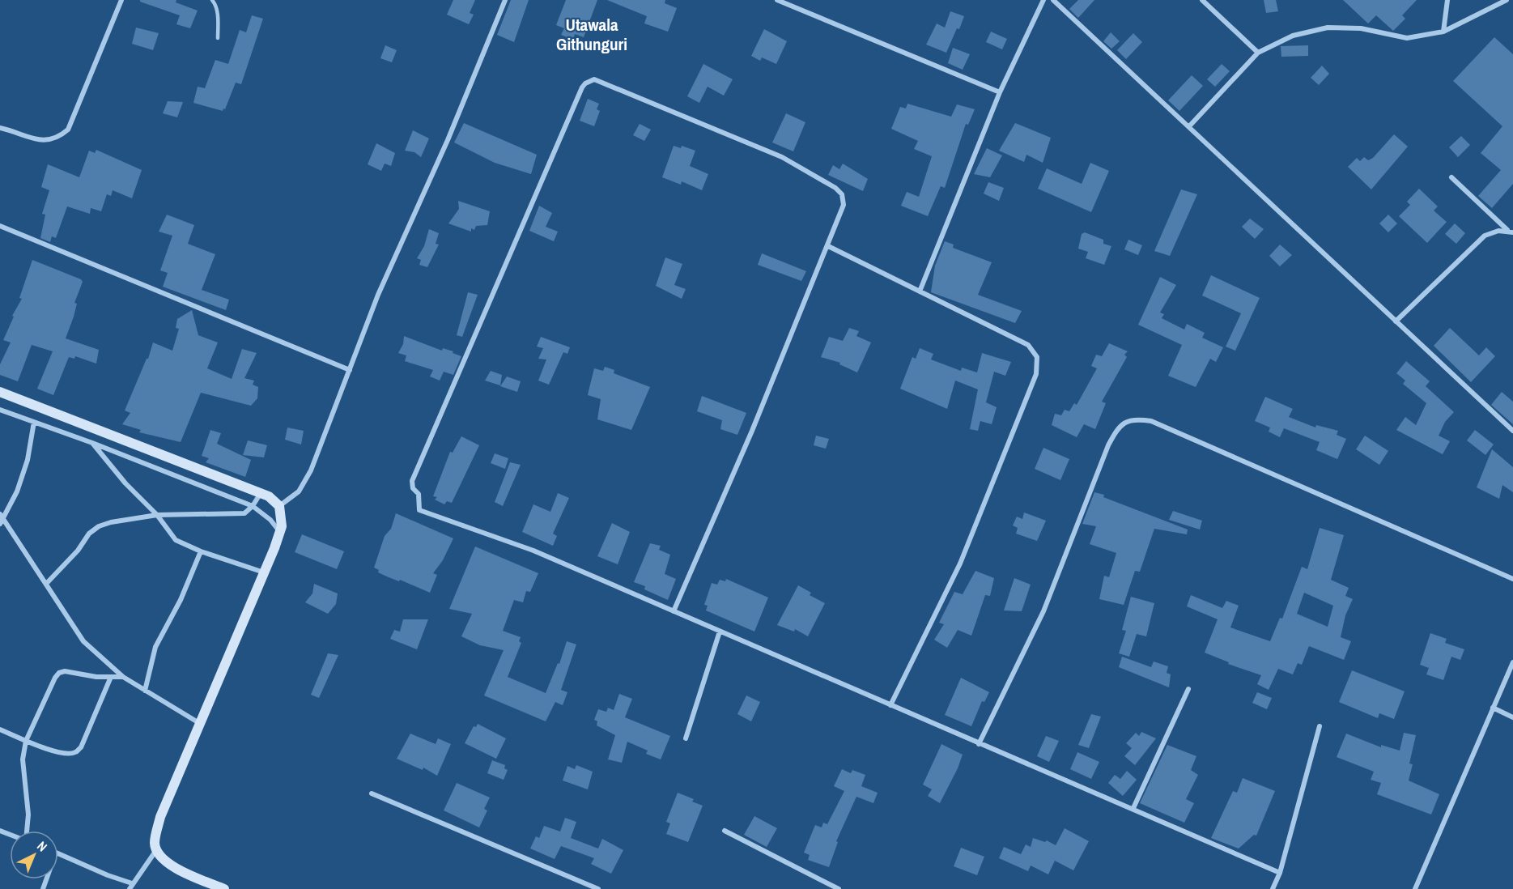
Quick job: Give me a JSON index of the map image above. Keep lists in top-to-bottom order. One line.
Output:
{"districts":["Utawala Githunguri"],"north":"top right"}
